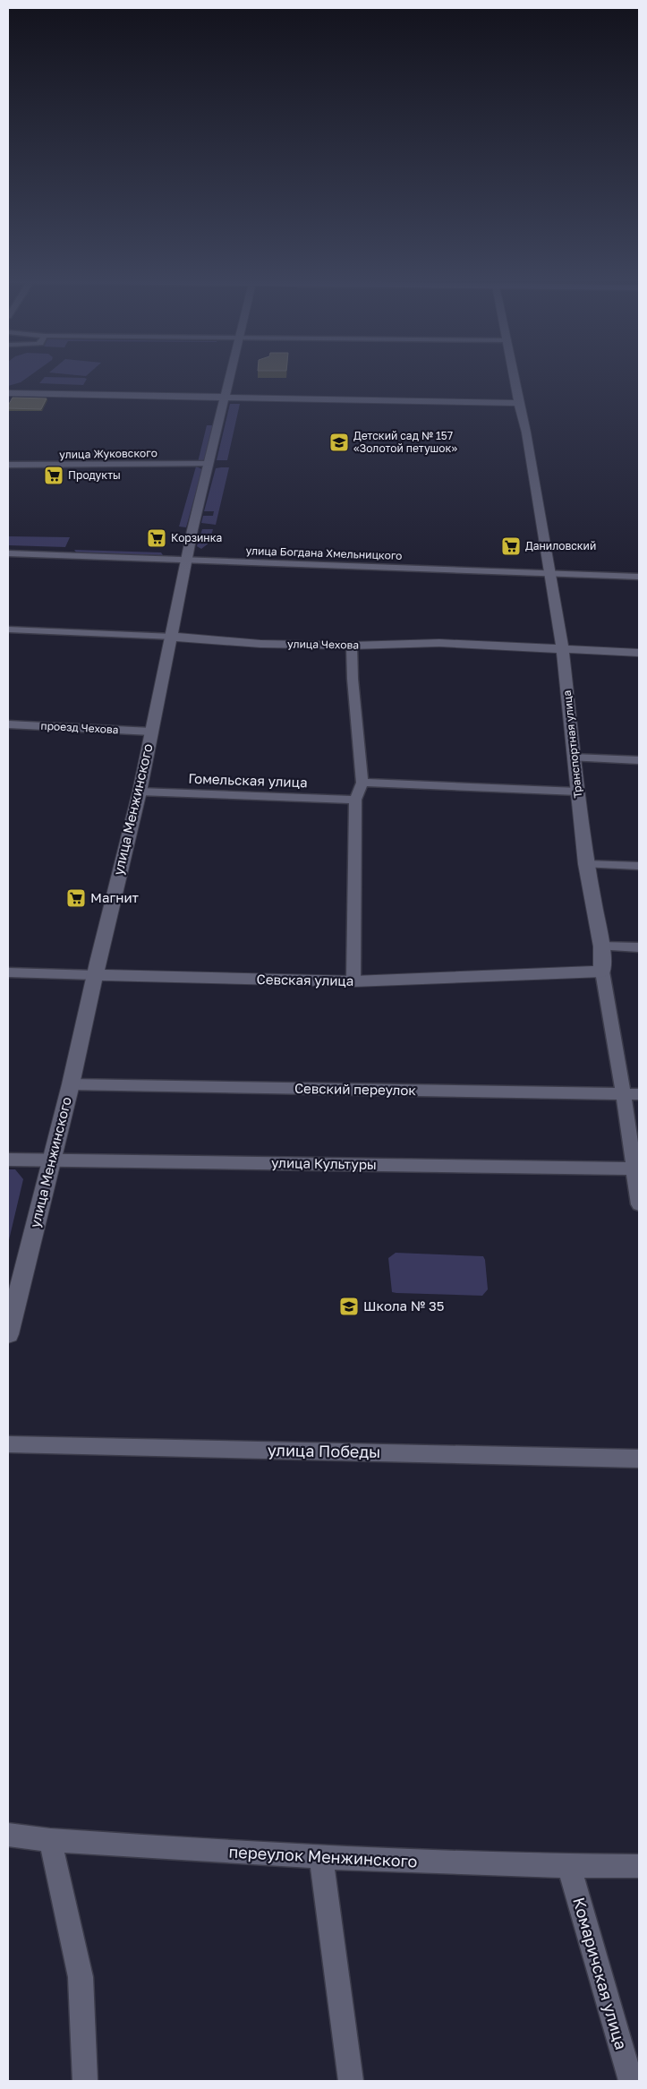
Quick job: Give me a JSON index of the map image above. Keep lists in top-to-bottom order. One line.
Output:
{"streets":{"street":["улица Жуковского","улица Богдана Хмельницкого","улица Чехова","проезд Чехова","Транспортная улица","Гомельская улица","улица Менжинского","Севская улица","Севский переулок","улица Культуры","улица Победы","переулок Менжинского","Комаричская улица"]},"crossings":[["улица Жуковского","улица Менжинского"],["улица Богдана Хмельницкого","Транспортная улица"],["улица Богдана Хмельницкого","улица Менжинского"],["улица Чехова","Транспортная улица"],["улица Чехова","улица Менжинского"],["проезд Чехова","улица Менжинского"],["Транспортная улица","Севская улица"],["Транспортная улица","Севский переулок"],["Транспортная улица","улица Культуры"],["Гомельская улица","улица Менжинского"],["улица Менжинского","Севская улица"],["улица Менжинского","Севский переулок"],["улица Менжинского","улица Культуры"],["переулок Менжинского","Комаричская улица"]],"places":{"school or university":["Детский сад № 157 «Золотой петушок»","Школа № 35"],"supermarket":["Продукты","Корзинка","Даниловский","Магнит"]}}
